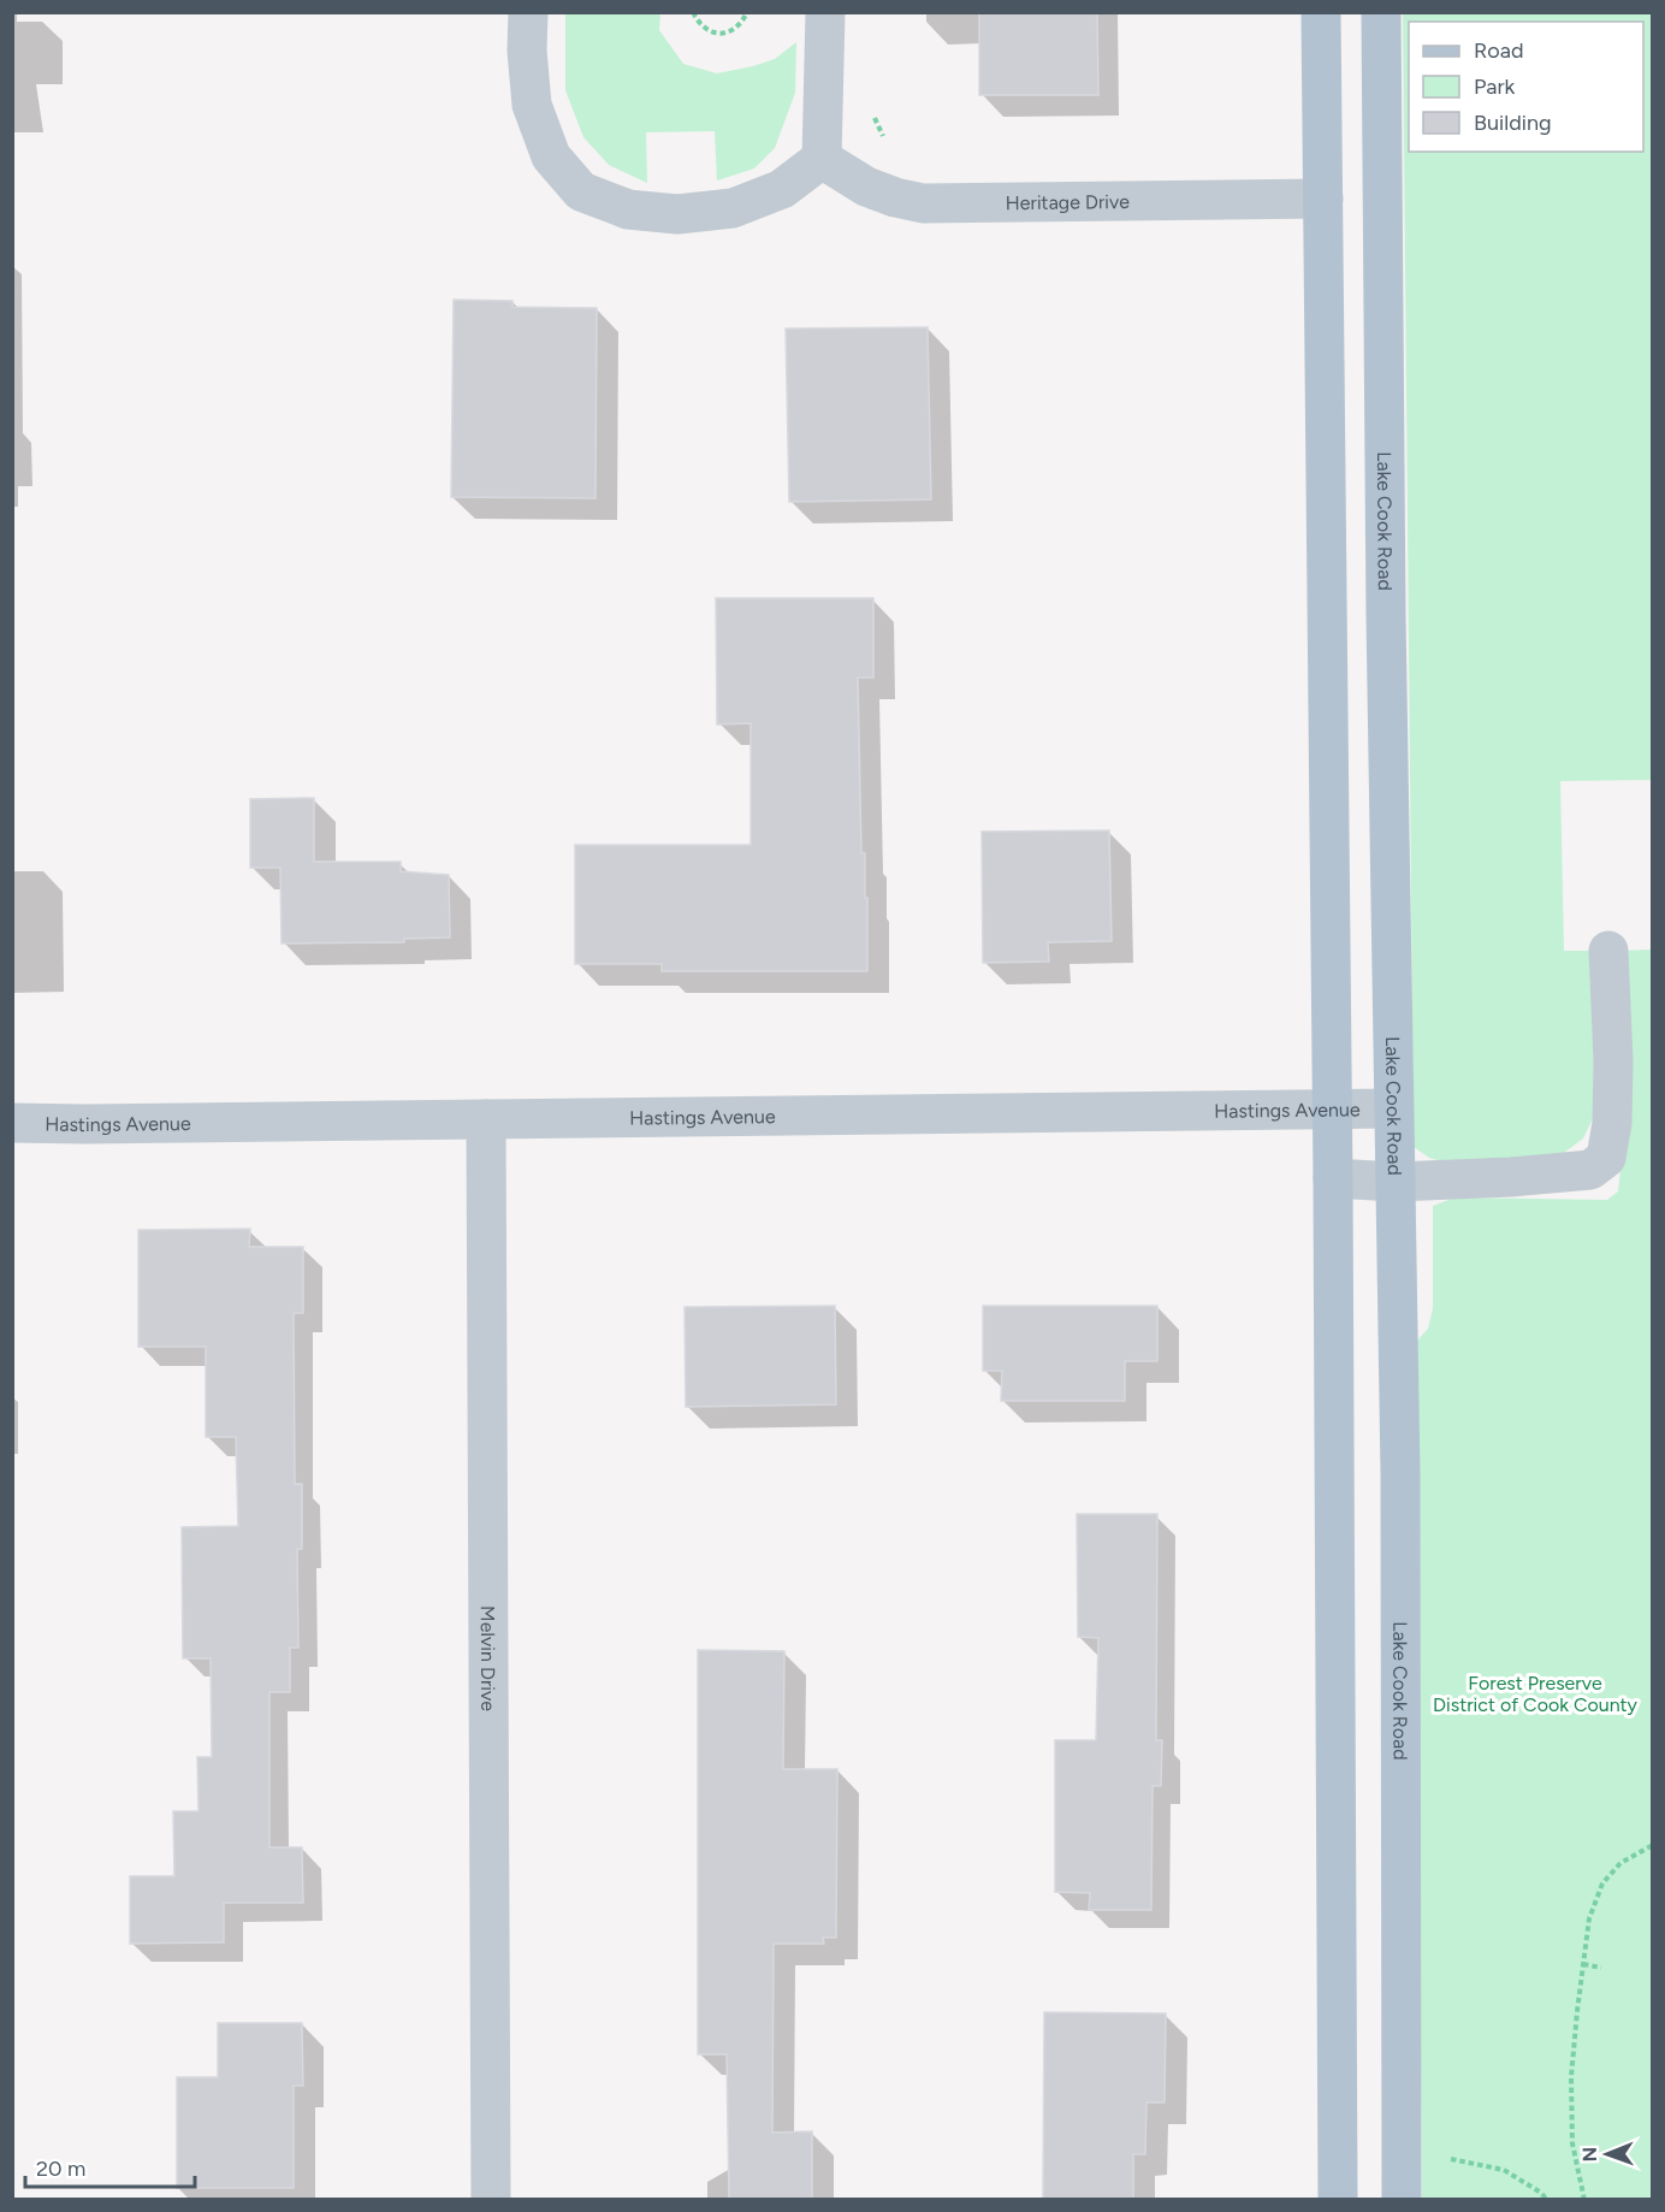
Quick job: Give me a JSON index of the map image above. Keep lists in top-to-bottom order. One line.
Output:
{"streets":{"main road":["Lake Cook Road"],"street":["Heritage Drive","Hastings Avenue","Melvin Drive"]},"crossings":[["Lake Cook Road","Hastings Avenue"],["Hastings Avenue","Melvin Drive"]],"parks":["Forest Preserve District of Cook County"],"legend":["Road","Park","Building"],"scale_bar":"20 m","north":"left"}
